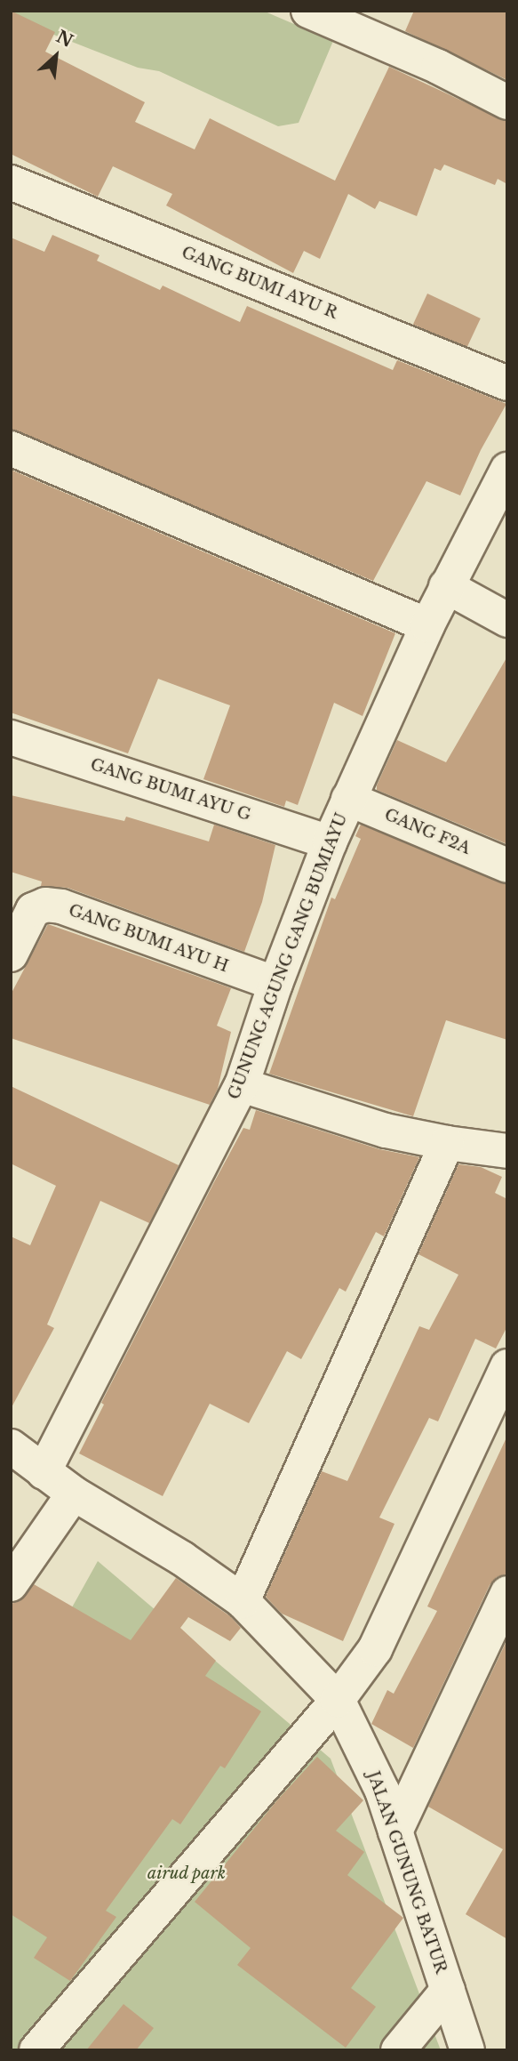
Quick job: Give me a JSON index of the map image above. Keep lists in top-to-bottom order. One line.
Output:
{"streets":{"street":["GANG BUMI AYU R","GANG BUMI AYU G","GANG F2A","GANG BUMI AYU H","GUNUNG AGUNG GANG BUMIAYU","JALAN GUNUNG BATUR"]},"crossings":[["GANG BUMI AYU G","GUNUNG AGUNG GANG BUMIAYU"],["GANG F2A","GUNUNG AGUNG GANG BUMIAYU"],["GANG BUMI AYU H","GUNUNG AGUNG GANG BUMIAYU"],["GUNUNG AGUNG GANG BUMIAYU","JALAN GUNUNG BATUR"]],"parks":["airud park"],"north":"top right"}
